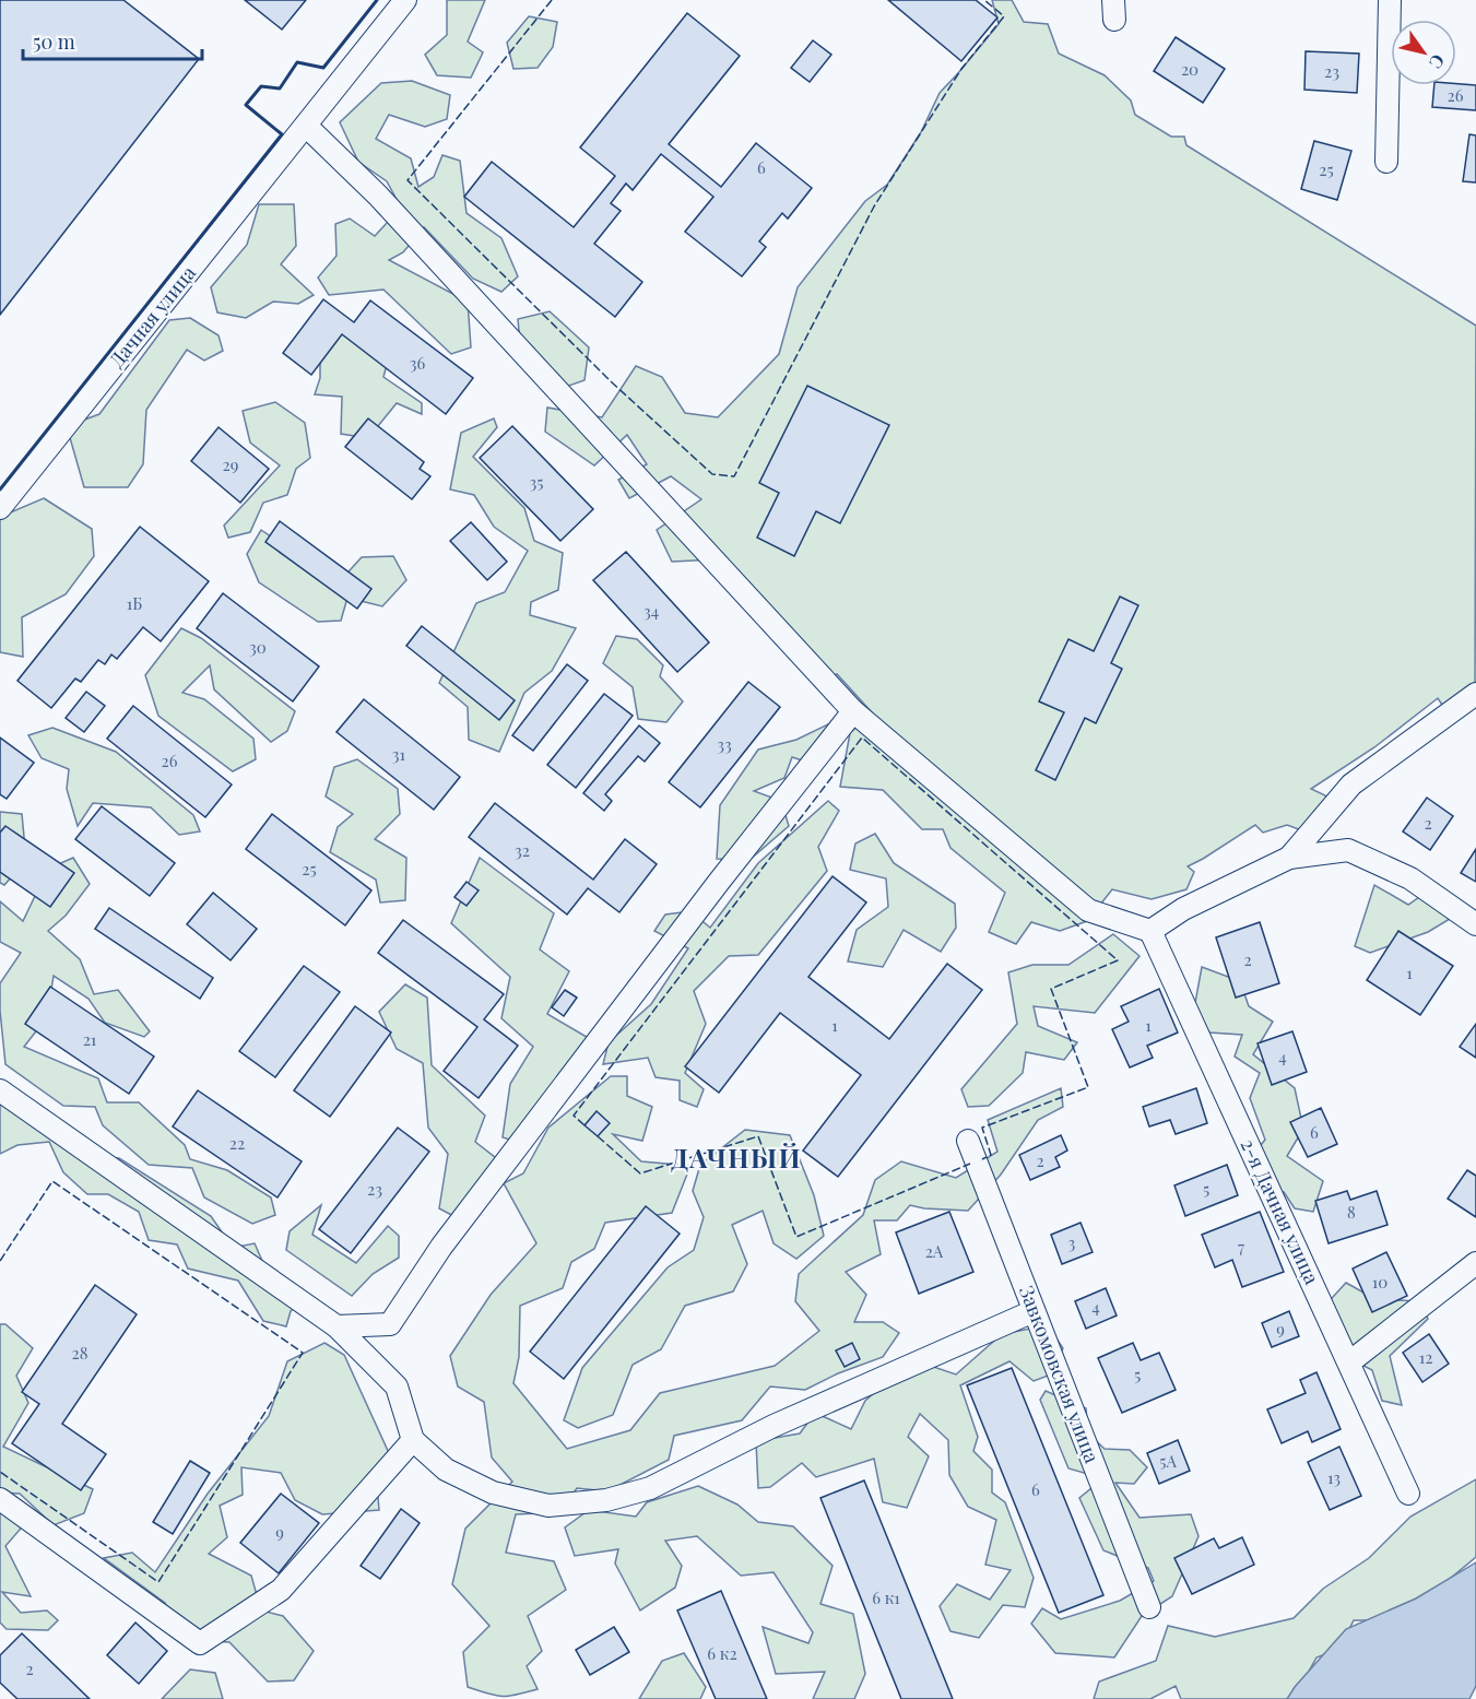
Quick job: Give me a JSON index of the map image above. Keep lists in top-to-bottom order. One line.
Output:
{"streets":{"street":["Дачная улица","2-я Дачная улица","Завкомовская улица"]},"districts":["ДАЧНЫЙ"],"house_numbers":["20","23","26","6","25","36","29","35","1Б","34","30","33","31","26","2","32","25","2","1","1","1","21","4","6","22","2","23","5","8","3","7","2А","10","4","9","28","12","5","5А","13","6","9","6 к1","6 к2","2"],"scale_bar":"50 m","north":"bottom right"}
